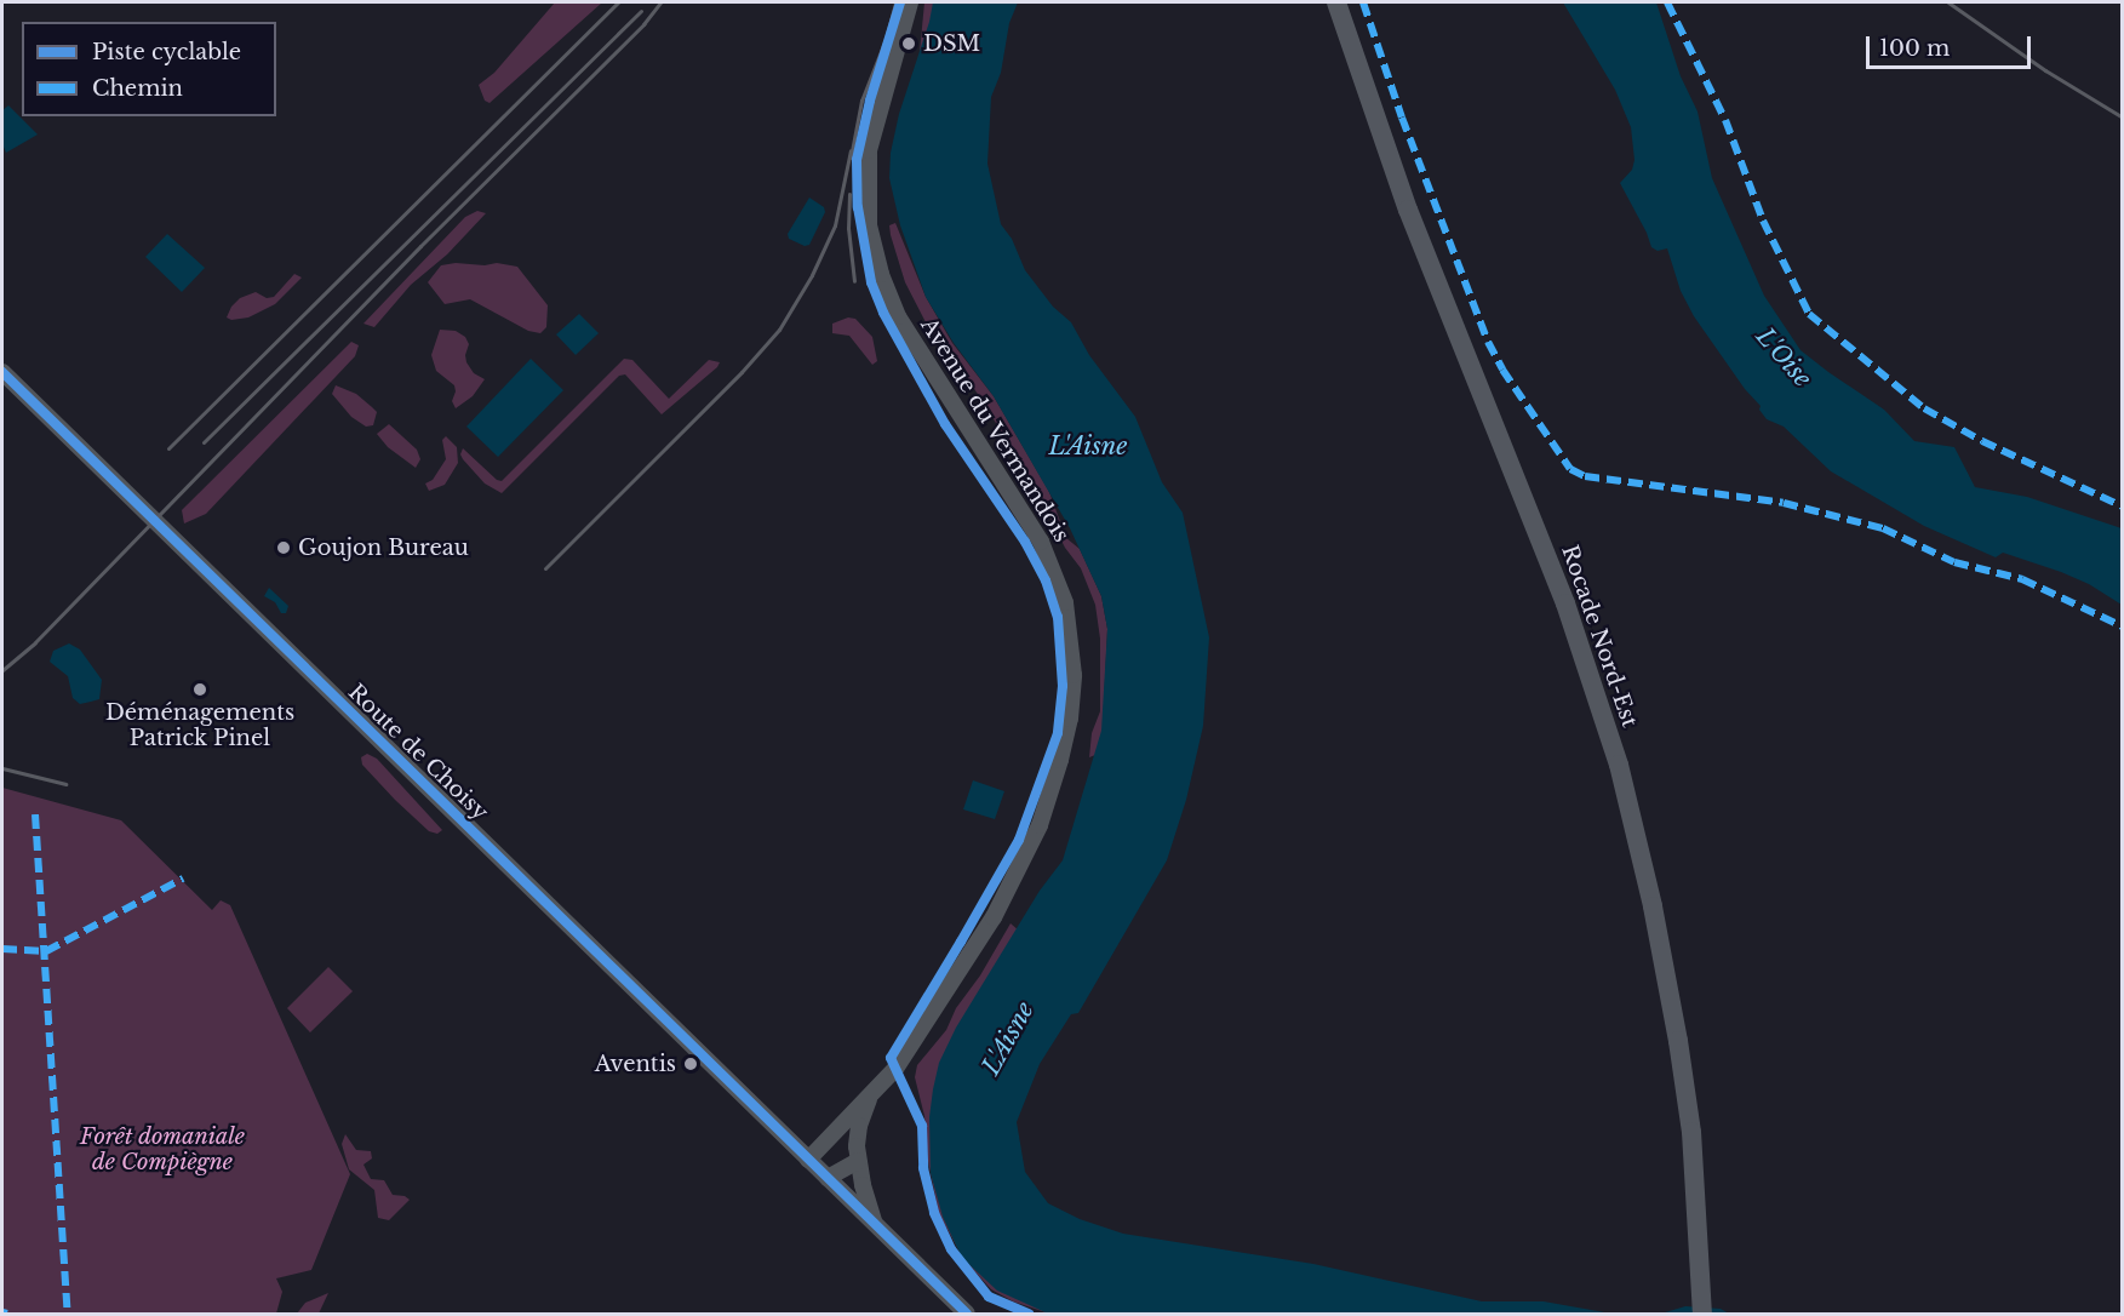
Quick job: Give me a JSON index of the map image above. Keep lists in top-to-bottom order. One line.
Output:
{"streets":{"main road":["Rocade Nord-Est"],"street":["Avenue du Vermandois","Route de Choisy"]},"crossings":[["Avenue du Vermandois","Route de Choisy"]],"water":["L'Oise","L'Aisne"],"parks":["Forêt domaniale de Compiègne"],"places":["DSM","Goujon Bureau","Déménagements Patrick Pinel","Aventis"],"legend":["Piste cyclable","Chemin"],"scale_bar":"100 m"}
